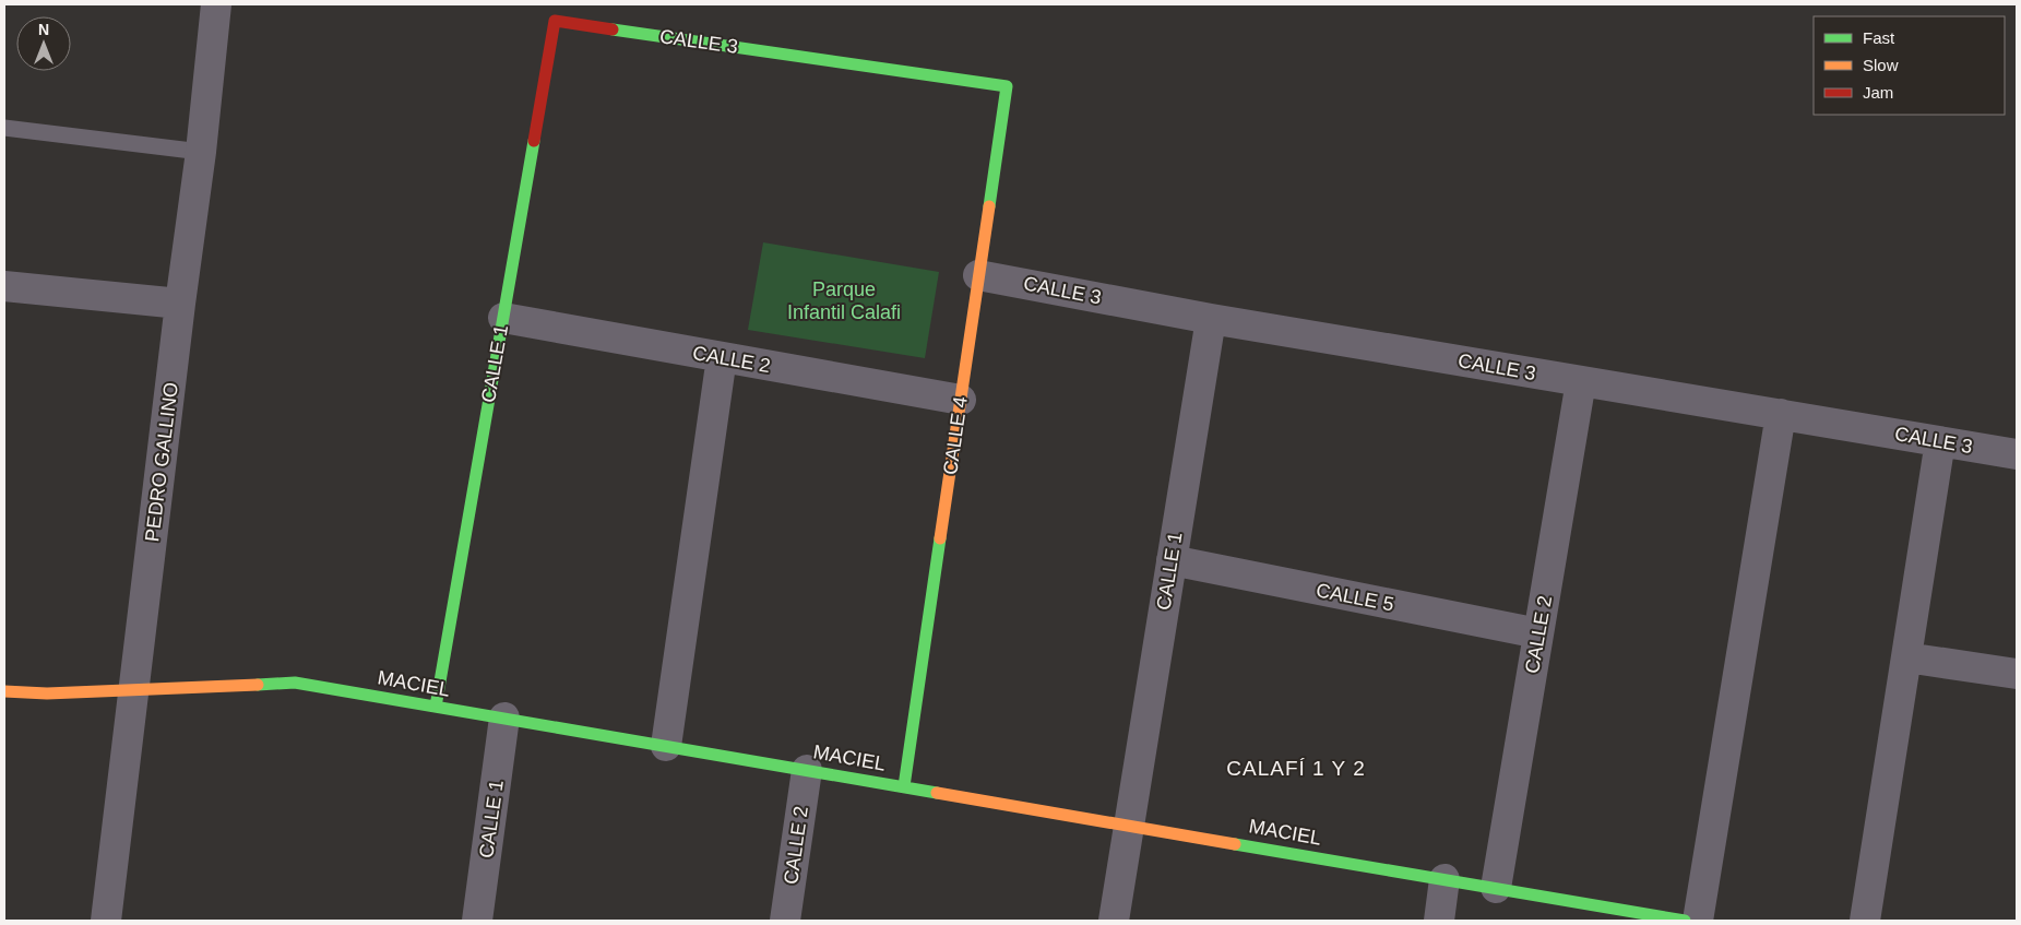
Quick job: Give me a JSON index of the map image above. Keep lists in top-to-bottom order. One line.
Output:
{"streets":{"street":["CALLE 3","CALLE 2","CALLE 1","CALLE 4","PEDRO GALLINO","CALLE 5","MACIEL"]},"crossings":[["CALLE 3","CALLE 2"],["CALLE 3","CALLE 1"],["CALLE 3","CALLE 4"],["CALLE 2","CALLE 1"],["CALLE 2","CALLE 4"],["CALLE 2","CALLE 5"],["CALLE 2","MACIEL"],["CALLE 1","CALLE 5"],["CALLE 1","MACIEL"],["CALLE 4","MACIEL"],["PEDRO GALLINO","MACIEL"]],"districts":["CALAFÍ 1 Y 2"],"parks":["Parque Infantil Calafi"],"legend":["Fast","Slow","Jam"],"north":"top"}
